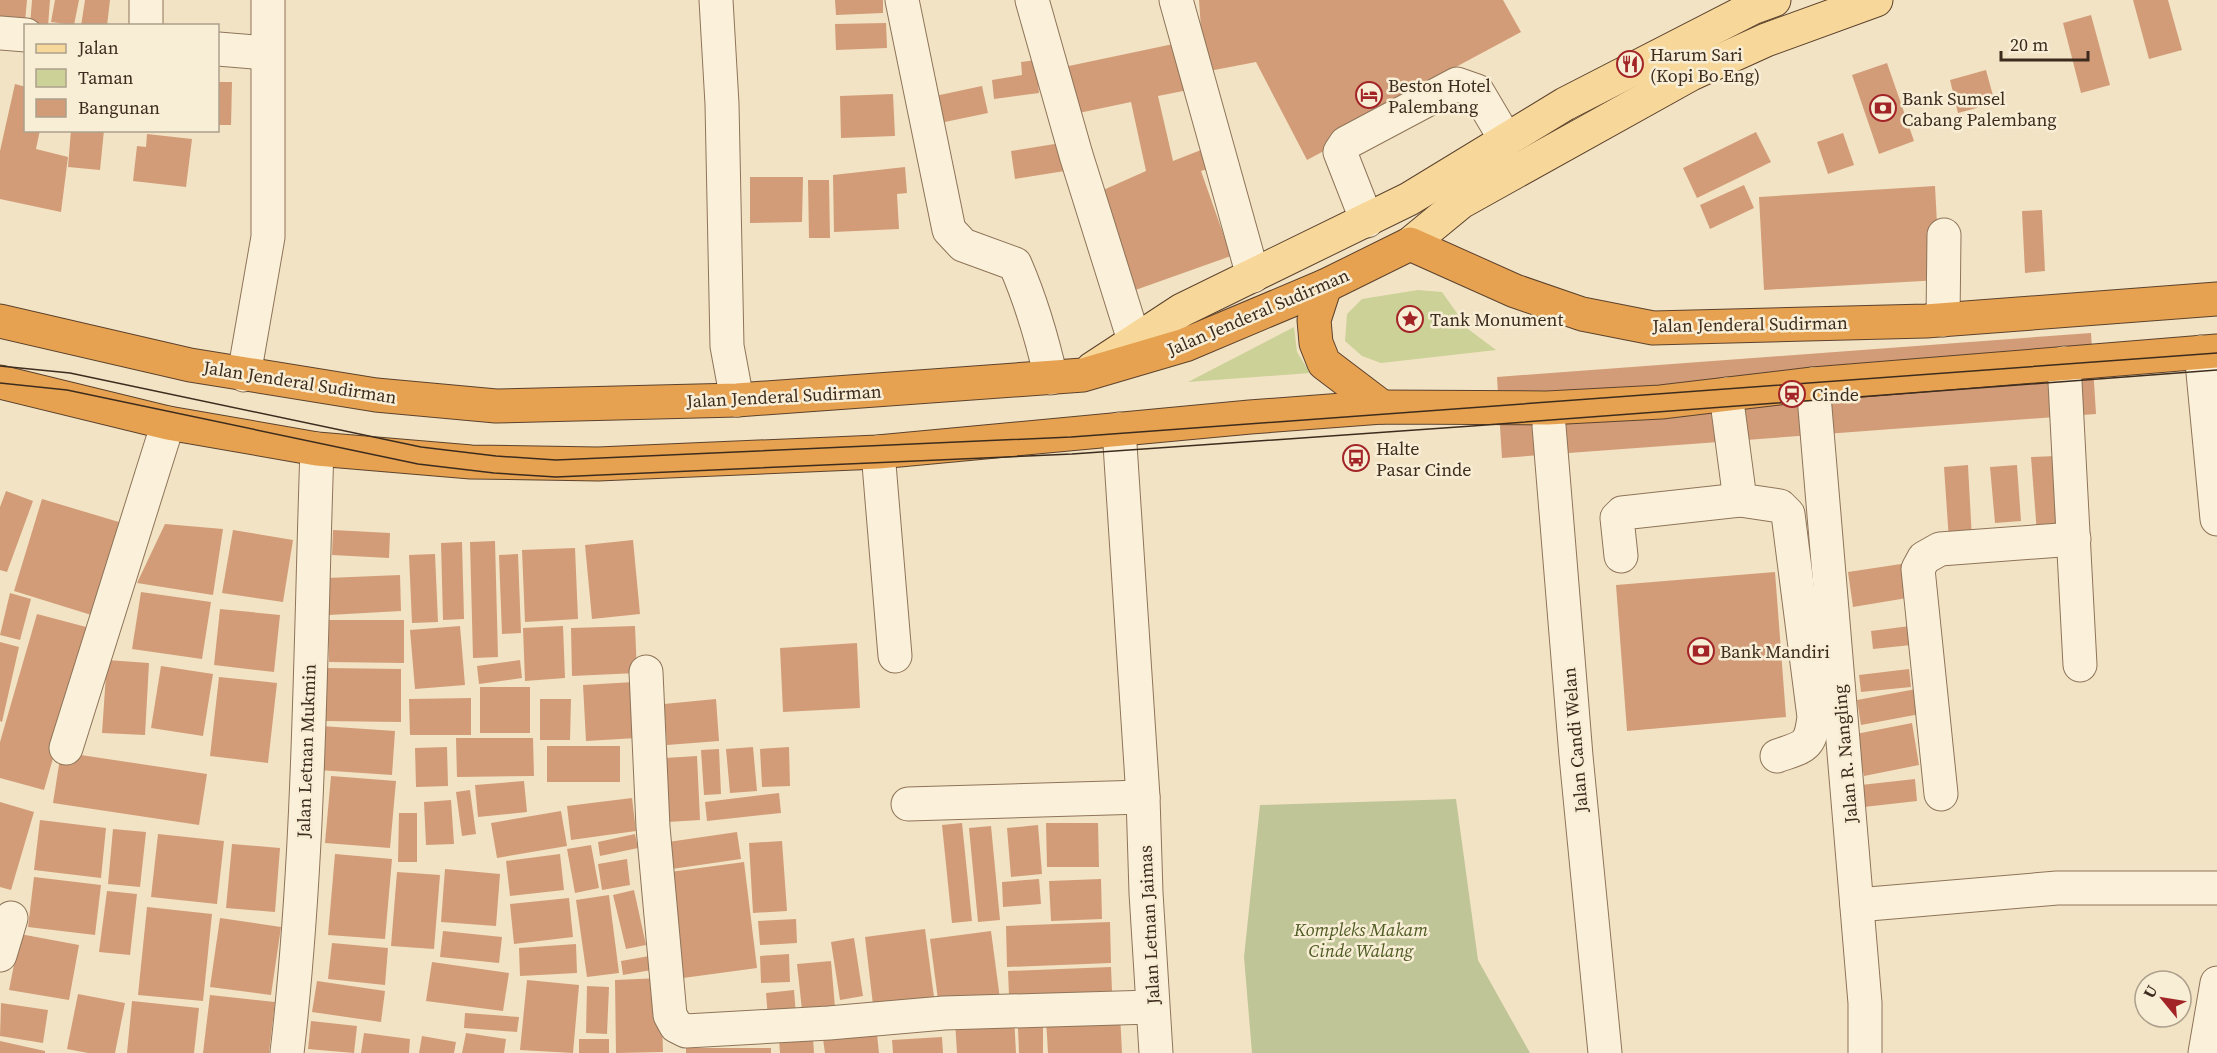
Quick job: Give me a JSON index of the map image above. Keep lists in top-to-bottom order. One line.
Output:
{"streets":{"highway":["Jalan Jenderal Sudirman"],"street":["Jalan Candi Welan","Jalan Letnan Mukmin","Jalan R. Nangling","Jalan Letnan Jaimas"]},"parks":["Kompleks Makam Cinde Walang"],"places":{"restaurant":["Harum Sari (Kopi Bo Eng)"],"hotel":["Beston Hotel Palembang"],"bank":["Bank Sumsel Cabang Palembang","Bank Mandiri"],"place":["Tank Monument"],"station":["Cinde"],"bus stop":["Halte Pasar Cinde"]},"legend":["Jalan","Taman","Bangunan"],"scale_bar":"20 m","north":"top left"}
